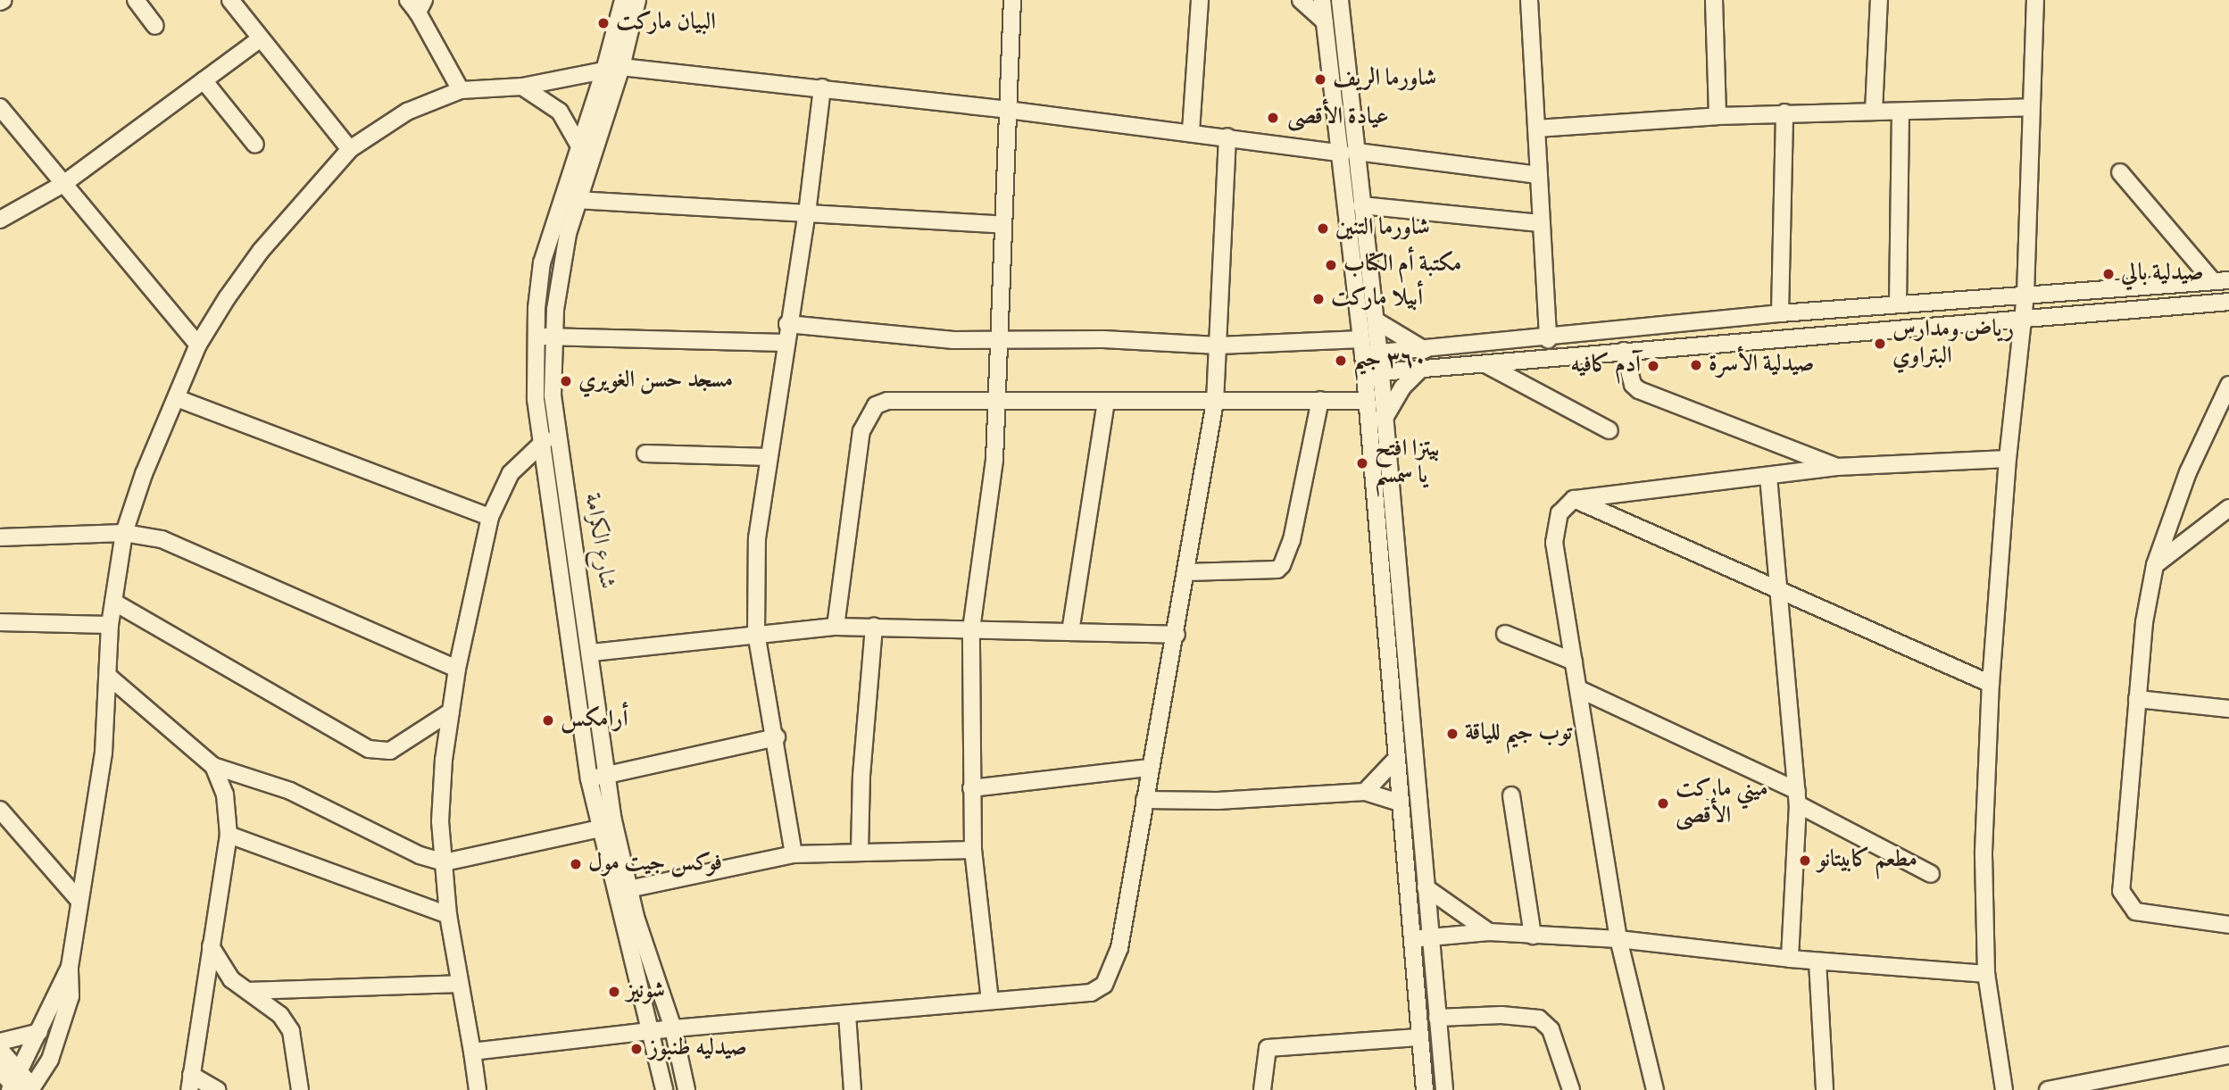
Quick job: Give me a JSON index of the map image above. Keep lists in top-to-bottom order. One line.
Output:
{"streets":{"street":["شارع الكرامة"]},"places":["البيان ماركت","شاورما الريف","عيادة الأقصى","شاورما التنين","مكتبة أم الكتاب","صيدلية بالي","أبيلا ماركت","رياض ومدارس البتراوي","٣٦٠ جيم","صيدلية الأسرة","آدم كافيه","مسجد حسن الغويري","بيتزا افتح يا سمسم","أرامكس","توب جيم للياقة","ميني ماركت الأقصى","مطعم كابيتانو","فوكس جيت مول","شونيز","صيدليه طنبوز"]}
